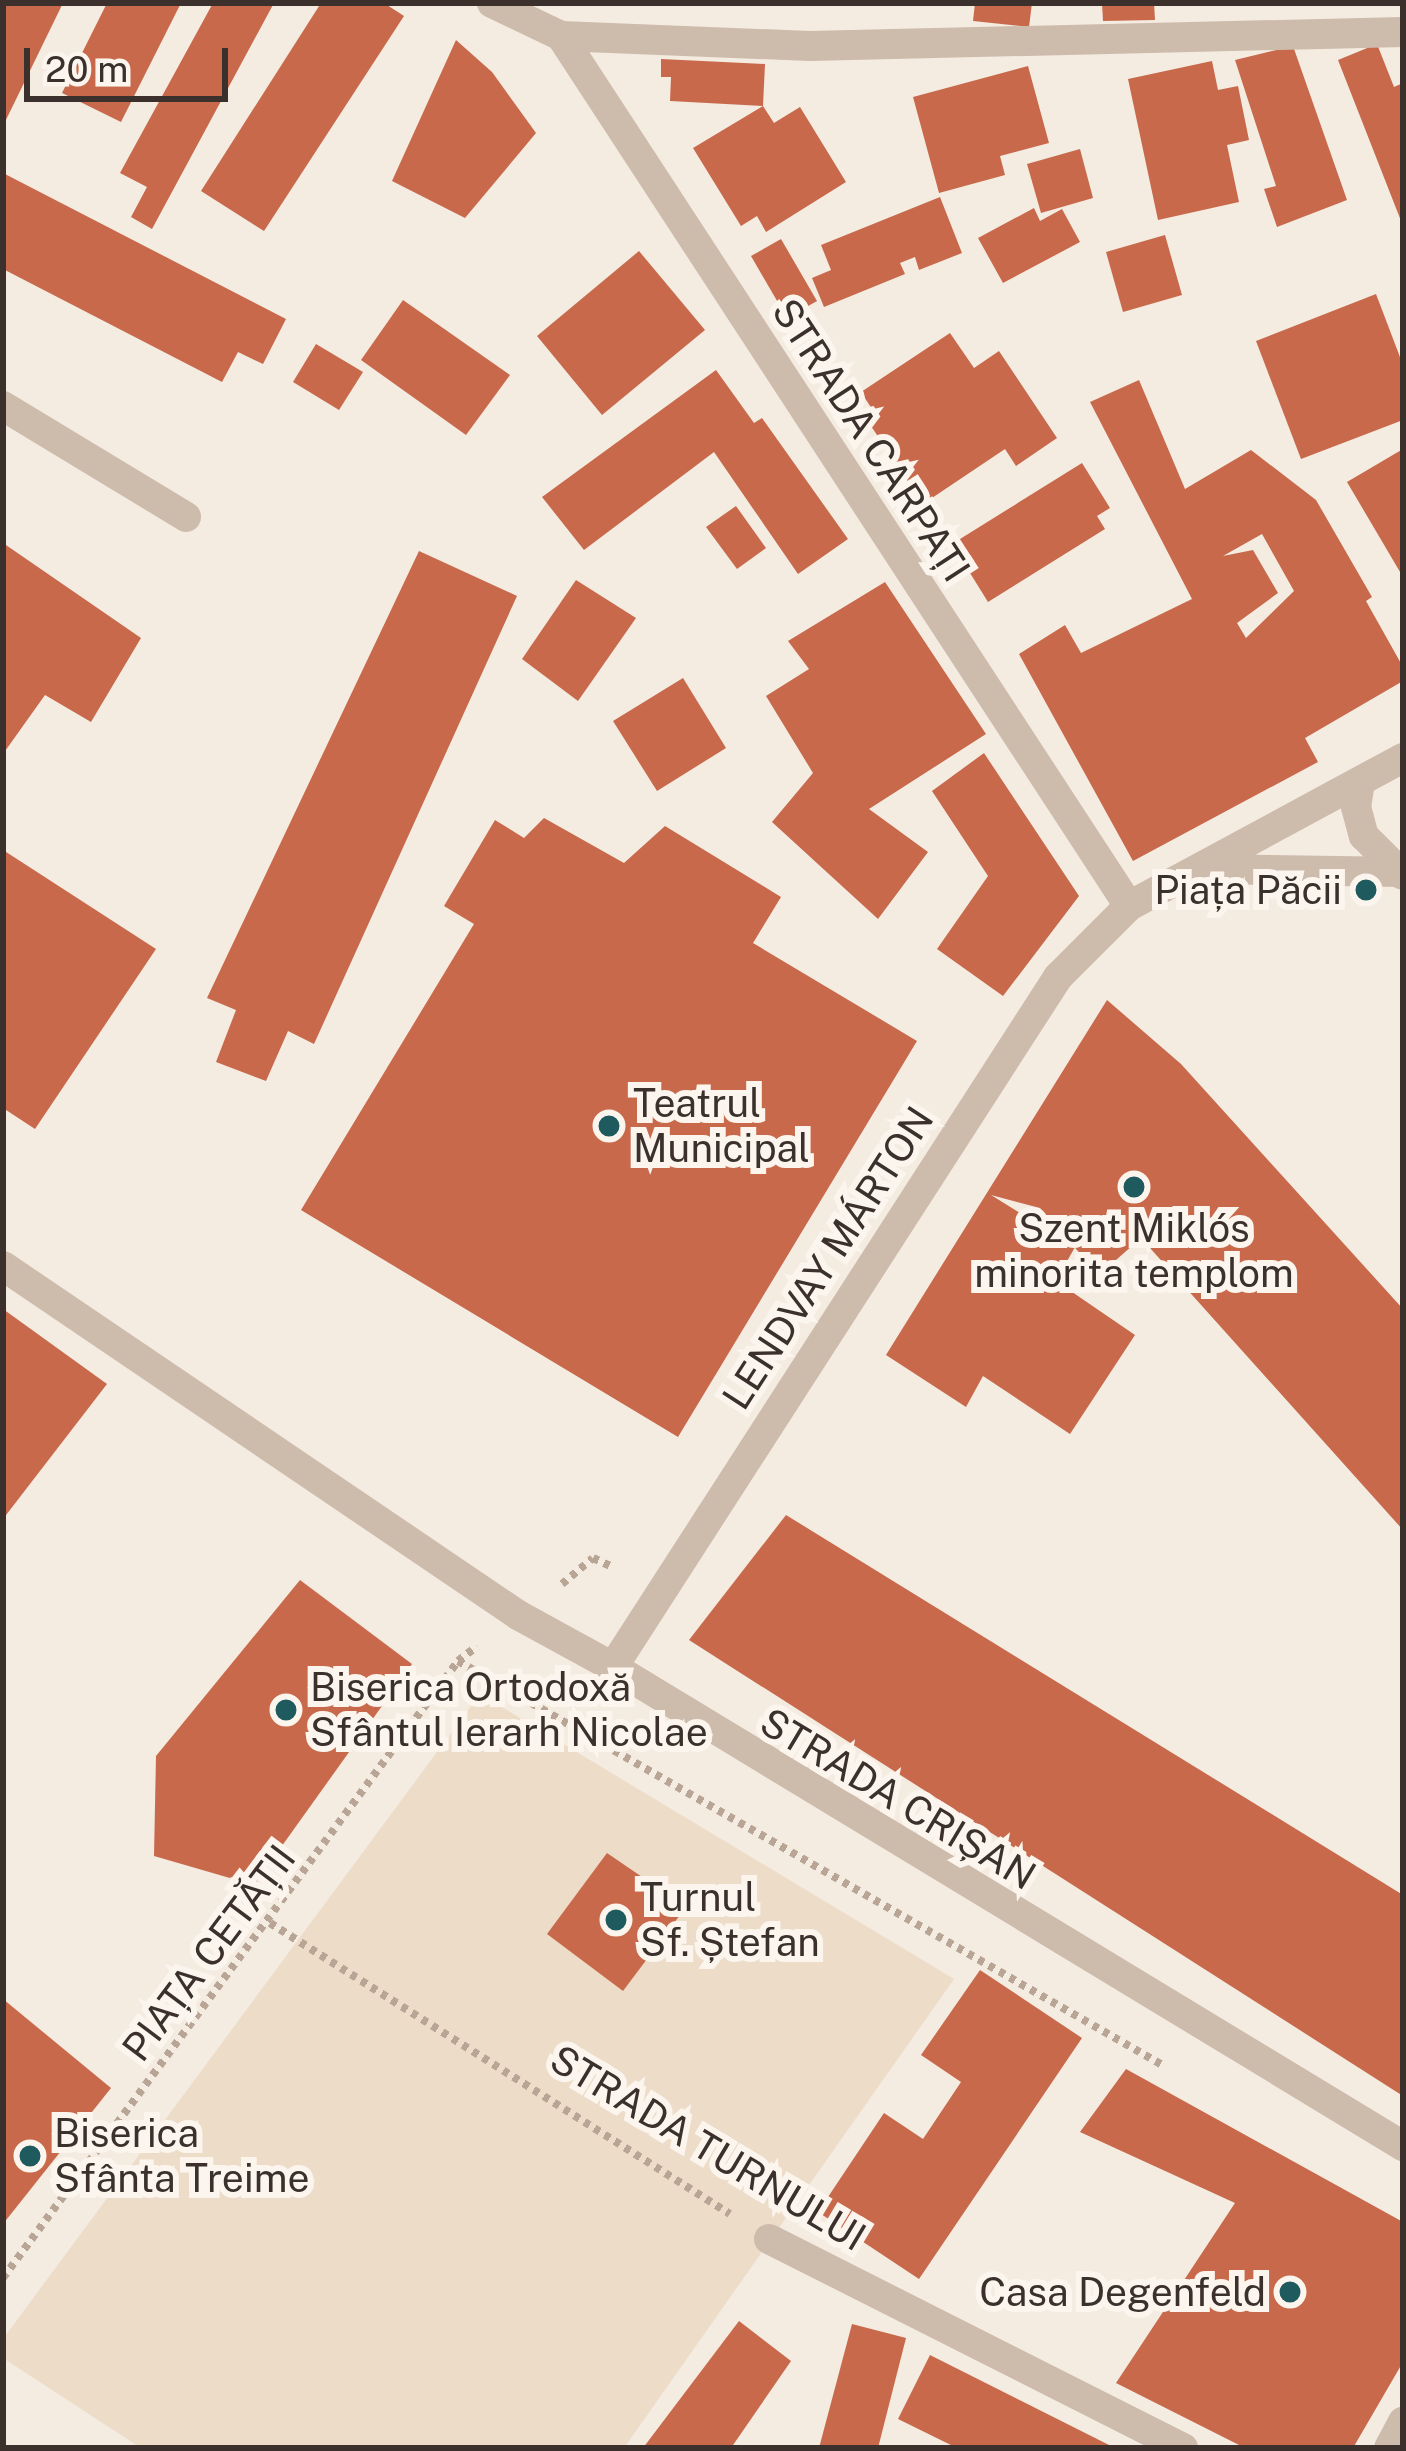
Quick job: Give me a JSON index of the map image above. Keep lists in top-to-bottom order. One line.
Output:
{"streets":{"street":["STRADA CARPAȚI","LENDVAY MÁRTON","STRADA CRIȘAN","STRADA TURNULUI"],"path":["PIAȚA CETĂȚII"]},"crossings":[["STRADA CARPAȚI","LENDVAY MÁRTON"],["LENDVAY MÁRTON","STRADA CRIȘAN"],["PIAȚA CETĂȚII","STRADA TURNULUI"]],"places":["Piața Păcii","Teatrul Municipal","Szent Miklós minorita templom","Biserica Ortodoxă Sfântul Ierarh Nicolae","Turnul Sf. Ștefan","Biserica Sfânta Treime","Casa Degenfeld"],"scale_bar":"20 m"}
